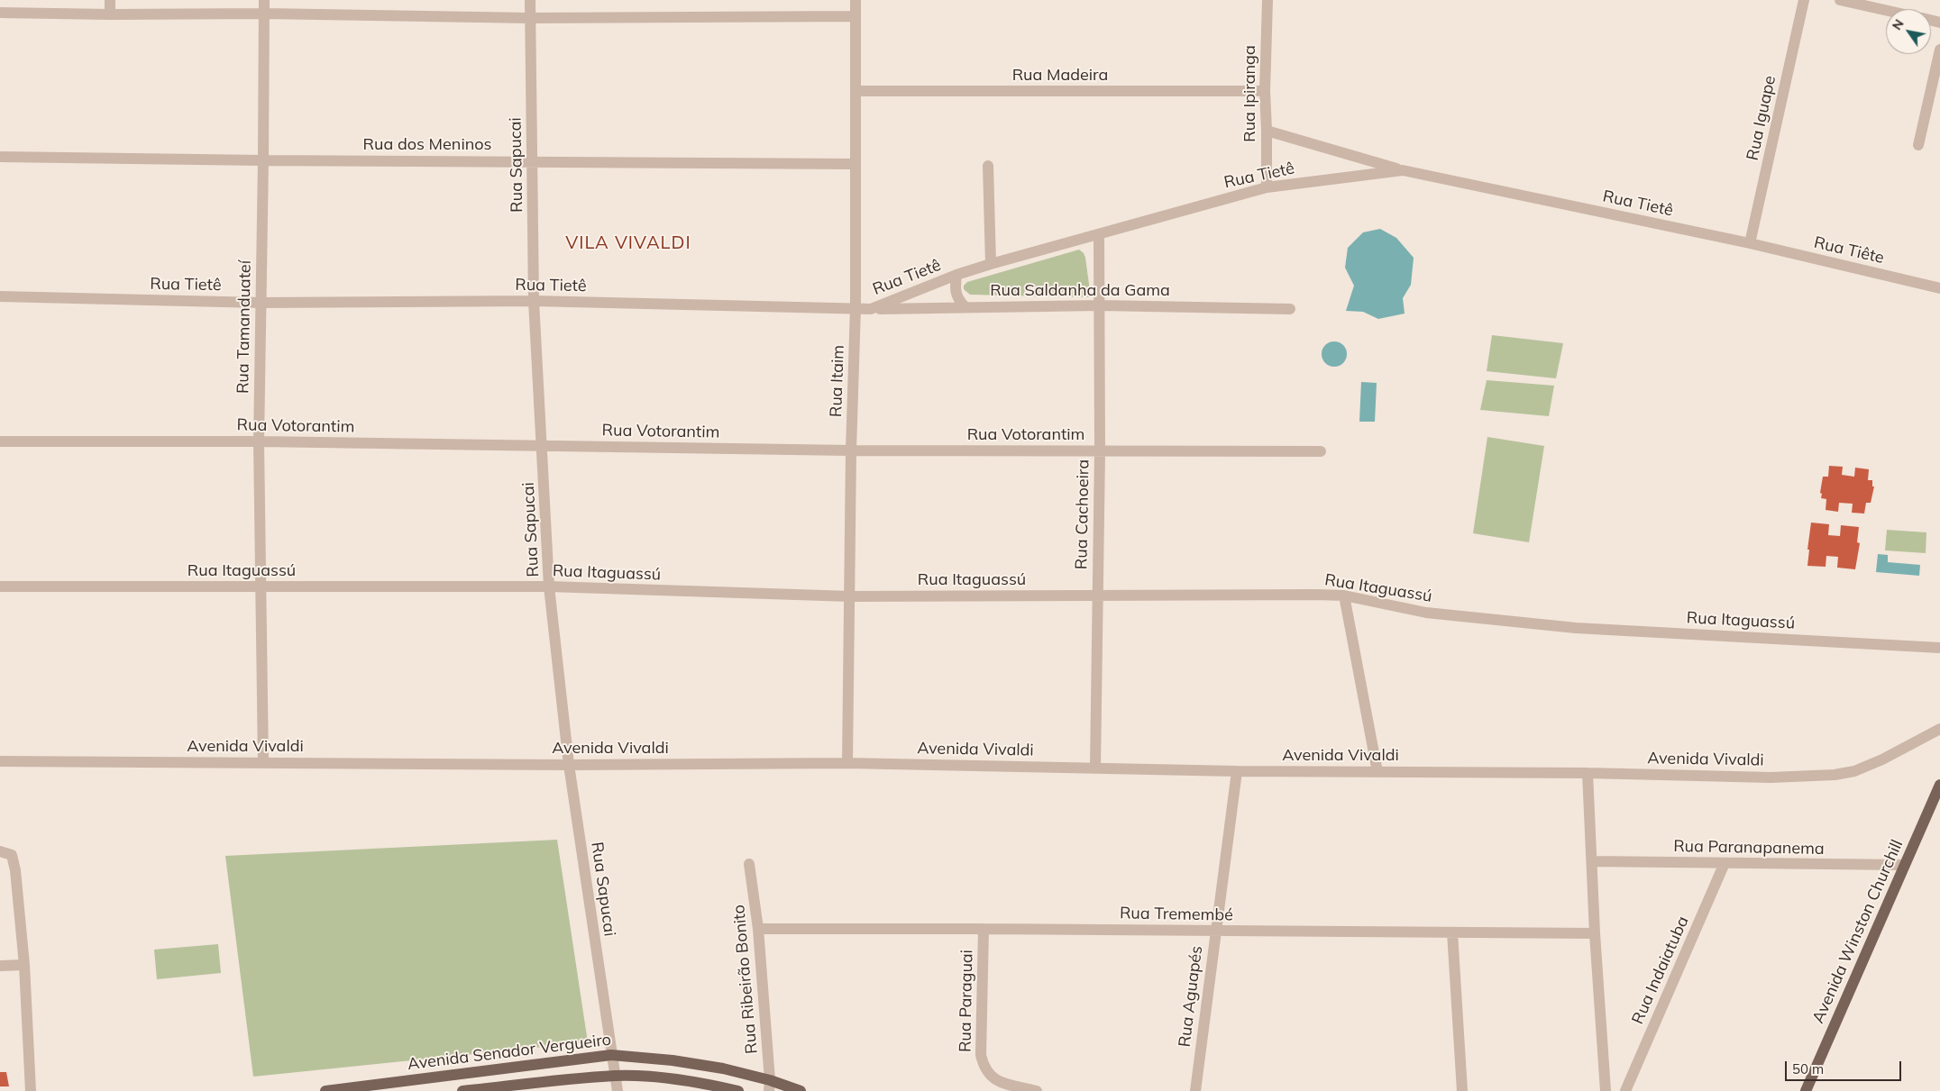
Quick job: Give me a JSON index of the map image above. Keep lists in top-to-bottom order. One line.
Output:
{"streets":{"main road":["Avenida Winston Churchill","Avenida Senador Vergueiro"],"street":["Rua Madeira","Rua Ipiranga","Rua Iguape","Rua dos Meninos","Rua Sapucai","Rua Tietê","Rua Tiête","Rua Saldanha da Gama","Rua Tamanduateí","Rua Itaim","Rua Votorantim","Rua Cachoeira","Rua Itaguassú","Avenida Vivaldi","Rua Paranapanema","Rua Tremembé","Rua Indaiatuba","Rua Ribeirão Bonito","Rua Aguapés","Rua Paraguai"]},"crossings":[["Rua Madeira","Rua Ipiranga"],["Rua Madeira","Rua Itaim"],["Rua Ipiranga","Rua Tietê"],["Rua Iguape","Rua Tietê"],["Rua Iguape","Rua Tiête"],["Rua dos Meninos","Rua Sapucai"],["Rua dos Meninos","Rua Tamanduateí"],["Rua dos Meninos","Rua Itaim"],["Rua Sapucai","Rua Tietê"],["Rua Sapucai","Rua Votorantim"],["Rua Sapucai","Rua Itaguassú"],["Rua Sapucai","Avenida Vivaldi"],["Rua Sapucai","Avenida Senador Vergueiro"],["Rua Tietê","Rua Tiête"],["Rua Tietê","Rua Saldanha da Gama"],["Rua Tietê","Rua Tamanduateí"],["Rua Tietê","Rua Itaim"],["Rua Tietê","Rua Cachoeira"],["Rua Saldanha da Gama","Rua Cachoeira"],["Rua Tamanduateí","Rua Votorantim"],["Rua Tamanduateí","Rua Itaguassú"],["Rua Tamanduateí","Avenida Vivaldi"],["Rua Itaim","Rua Votorantim"],["Rua Itaim","Rua Itaguassú"],["Rua Itaim","Avenida Vivaldi"],["Rua Votorantim","Rua Cachoeira"],["Rua Cachoeira","Rua Itaguassú"],["Rua Cachoeira","Avenida Vivaldi"],["Avenida Vivaldi","Rua Aguapés"],["Rua Paranapanema","Avenida Winston Churchill"],["Rua Paranapanema","Rua Indaiatuba"],["Rua Tremembé","Rua Ribeirão Bonito"],["Rua Tremembé","Rua Aguapés"],["Rua Tremembé","Rua Paraguai"],["Rua Ribeirão Bonito","Avenida Senador Vergueiro"]],"districts":["VILA VIVALDI"],"scale_bar":"50 m","north":"top left"}
